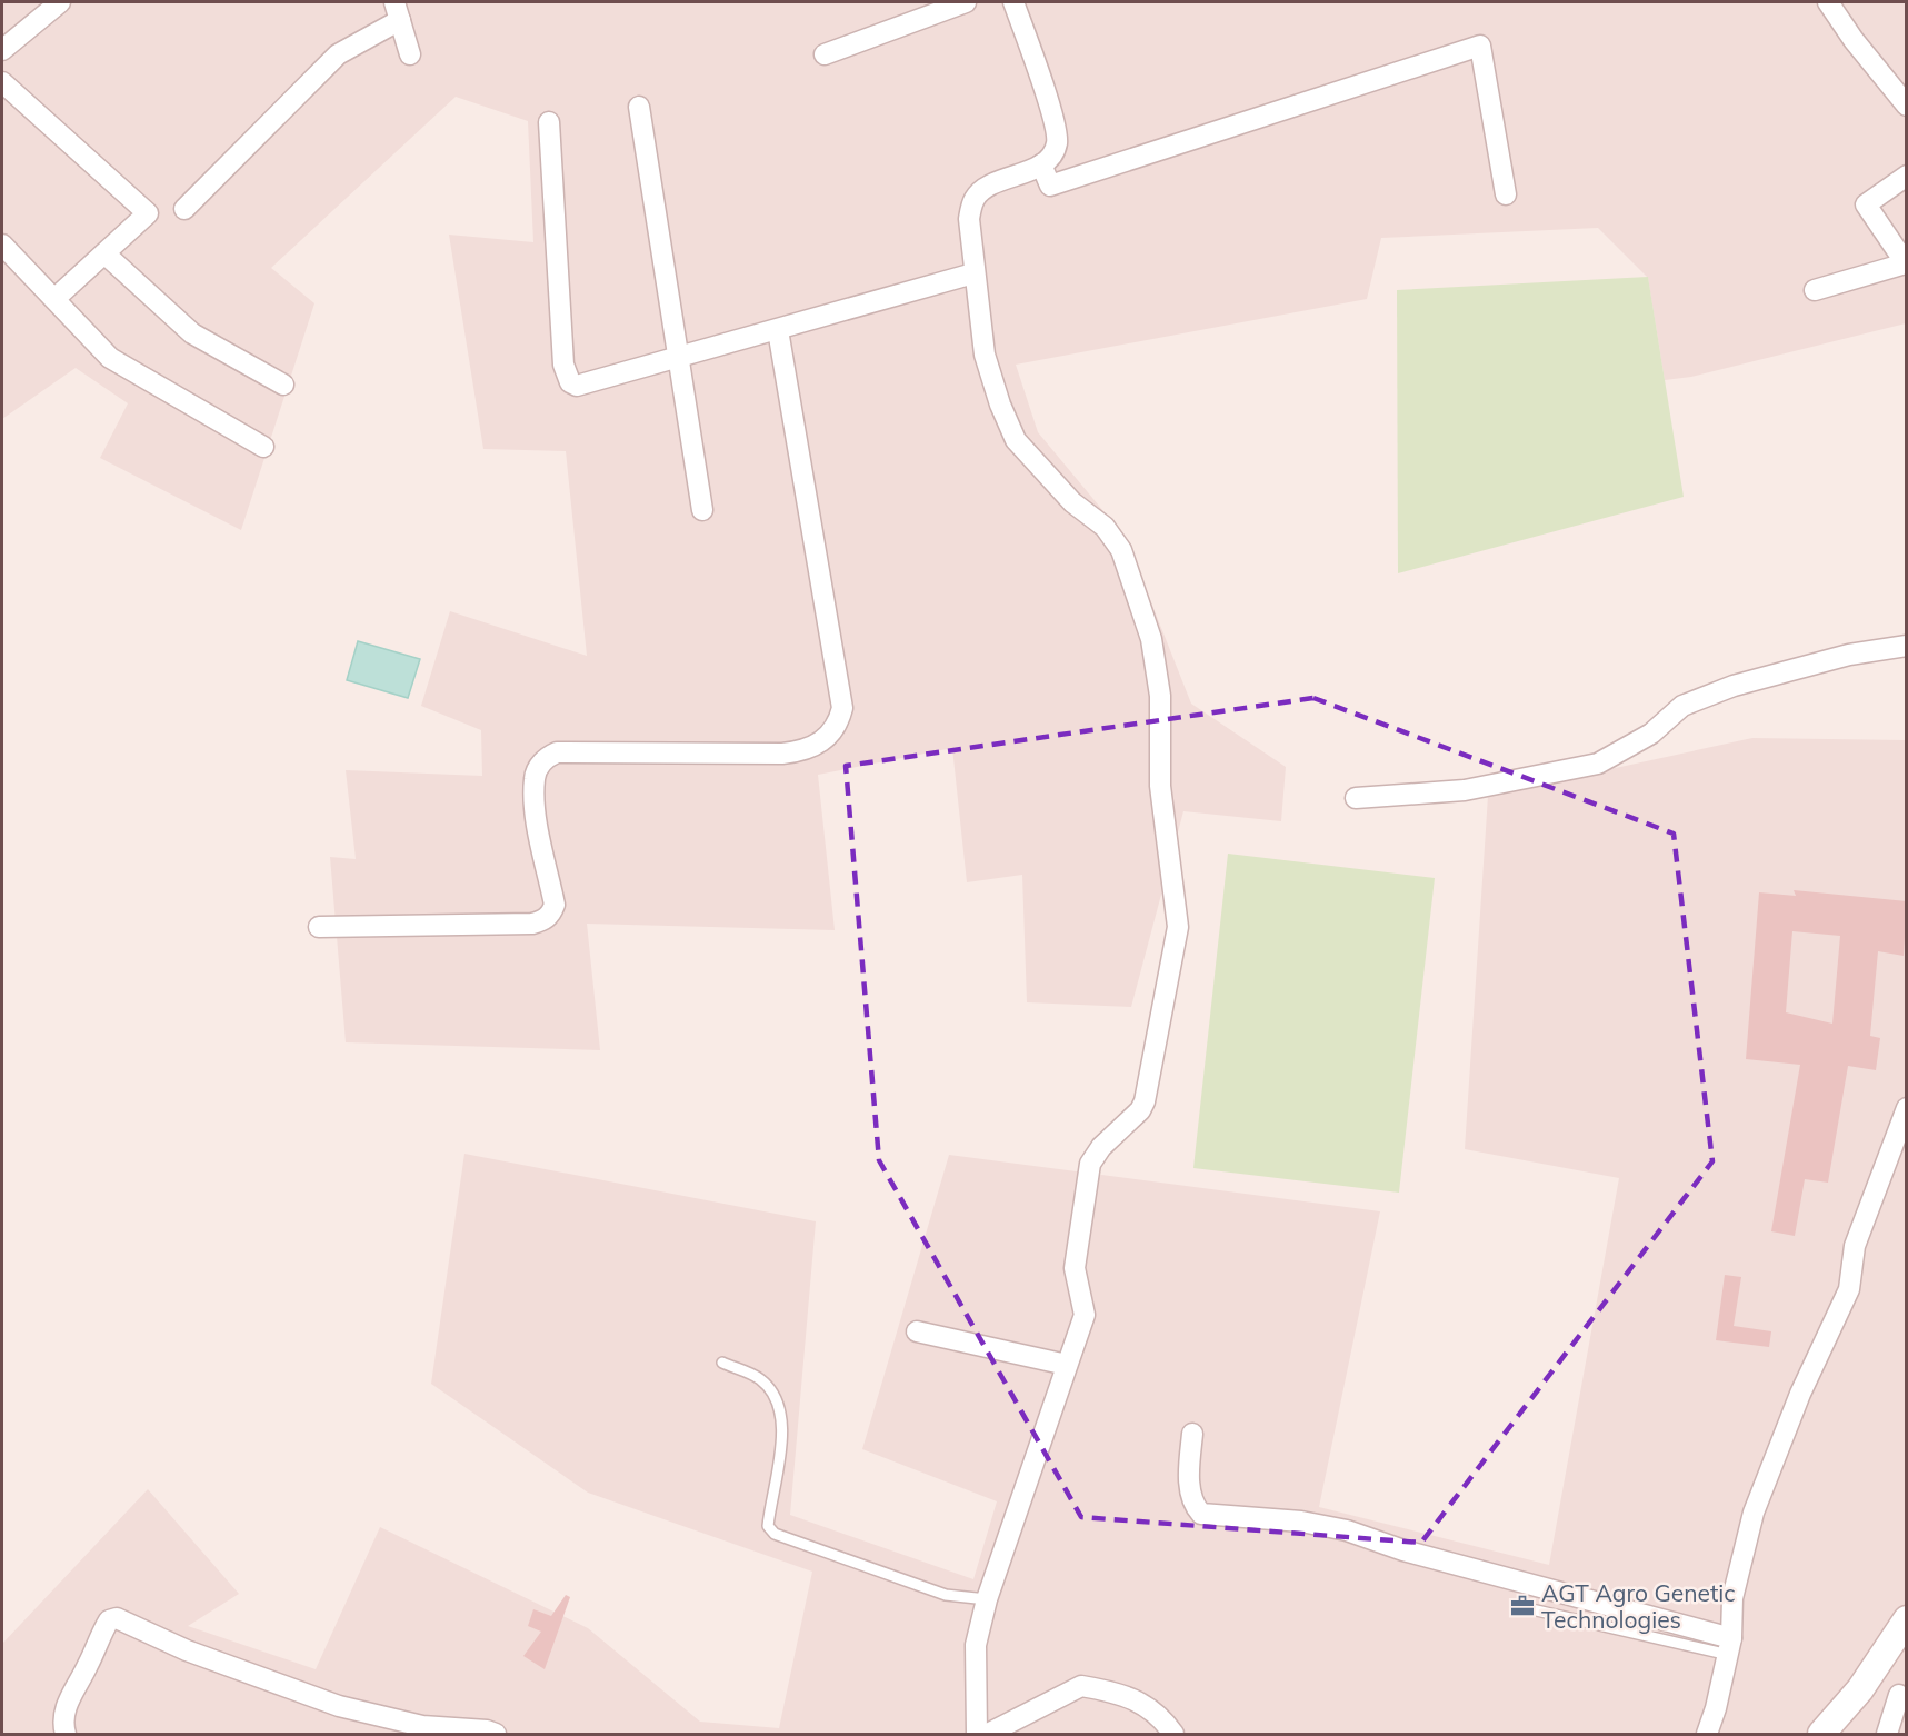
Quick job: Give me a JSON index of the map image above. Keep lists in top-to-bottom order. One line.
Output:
{"places":{"office":["AGT Agro Genetic Technologies"]}}
